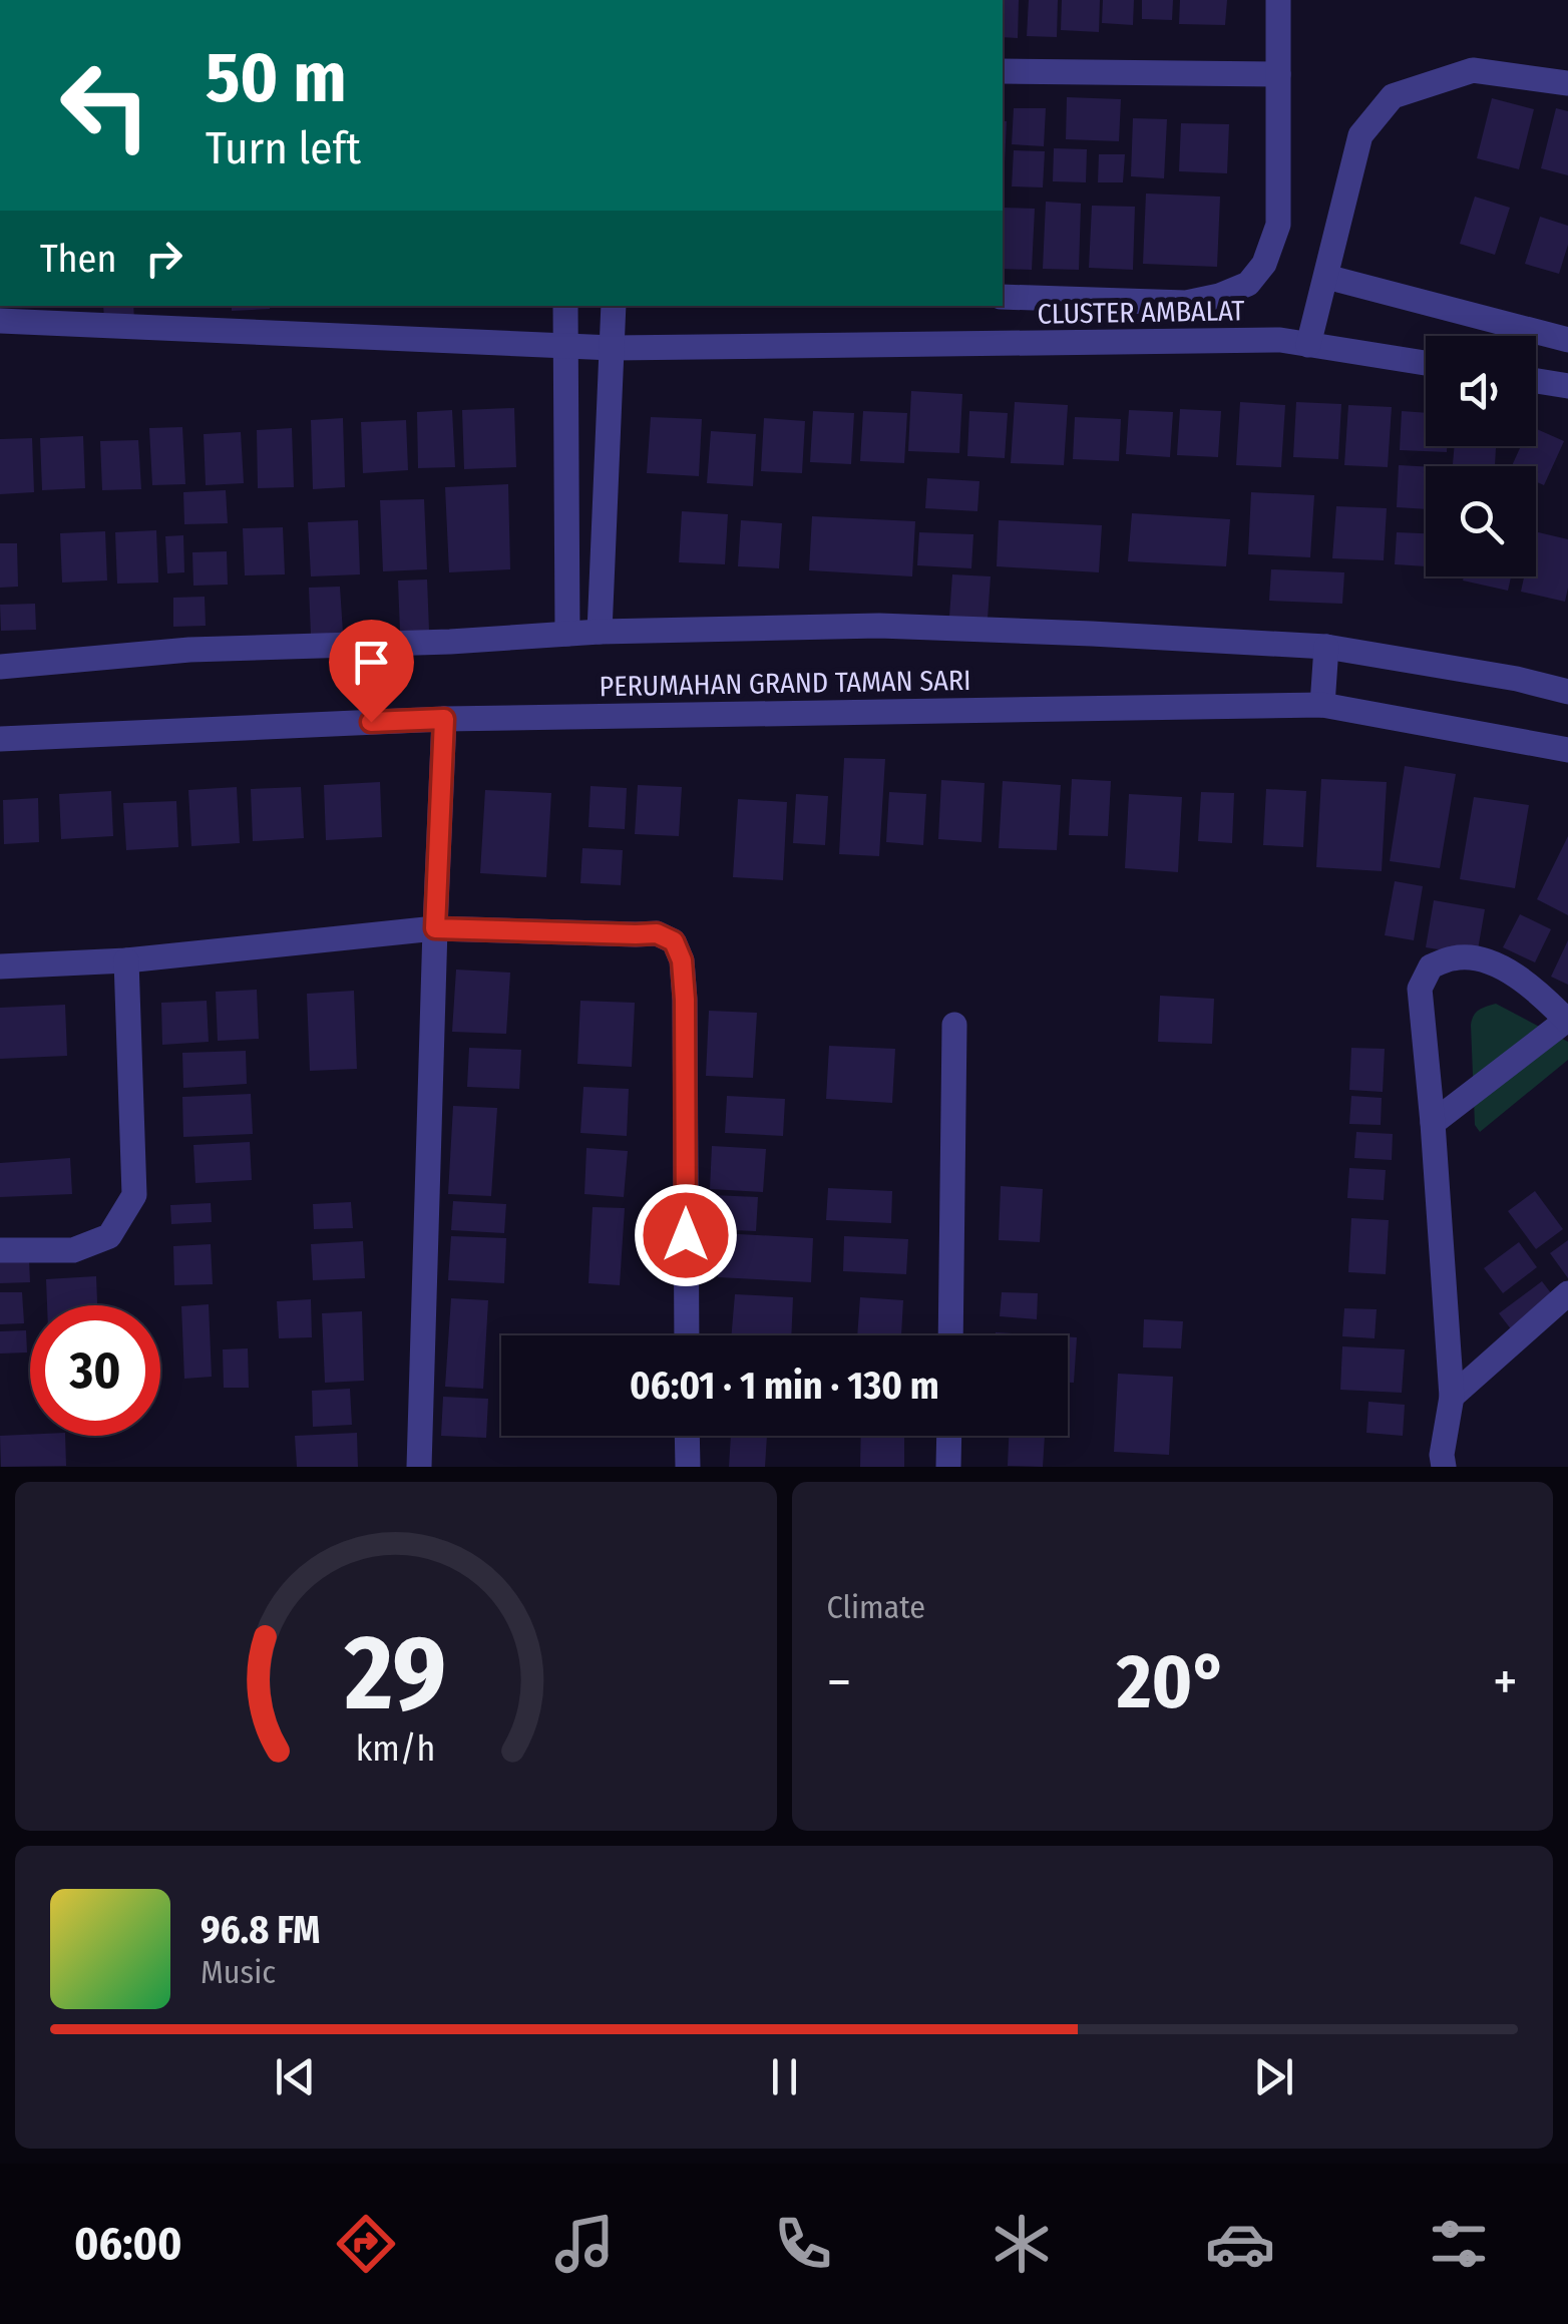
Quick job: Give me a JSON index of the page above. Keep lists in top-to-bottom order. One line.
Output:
{"streets":{"street":["CLUSTER AMBALAT","PERUMAHAN GRAND TAMAN SARI"]},"page":{"turn":["50 m","Turn left"],"then":"Then","limit":"30","trip":"06:01 · 1 min · 130 m","tile":"Climate","heat":["−","20°","+"],"song":["96.8 FM","Music"],"tabs":"06:00","gauge":["29","km/h"]}}
